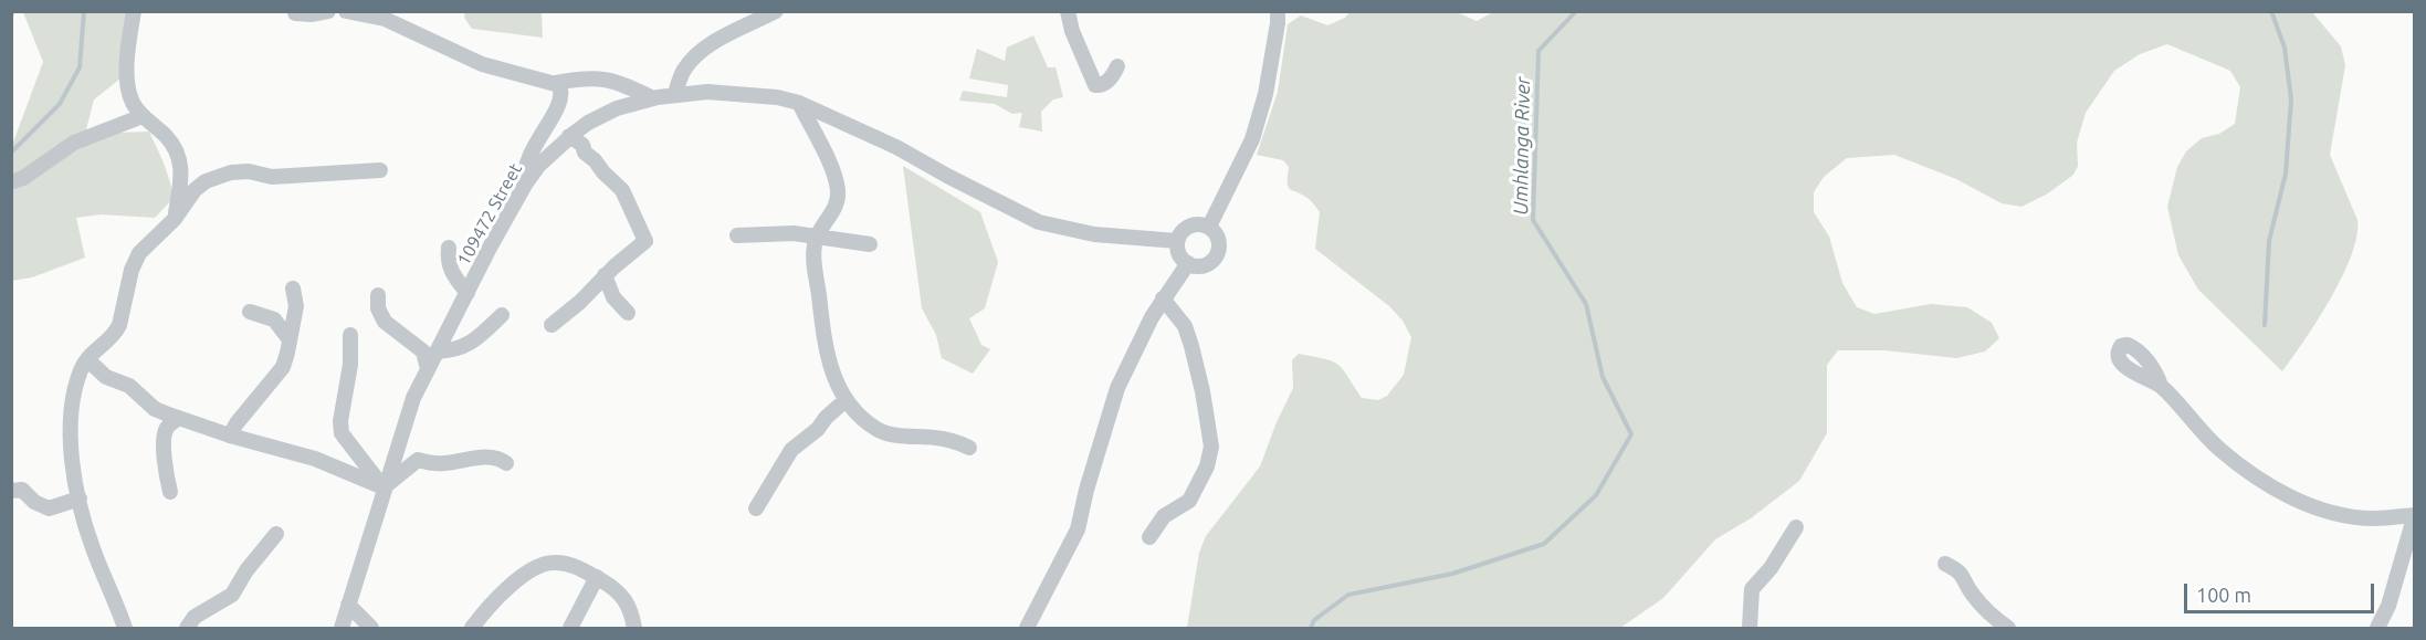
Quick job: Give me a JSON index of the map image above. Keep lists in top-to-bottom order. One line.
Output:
{"streets":{"street":["109472 Street"]},"water":["Umhlanga River"],"scale_bar":"100 m"}
